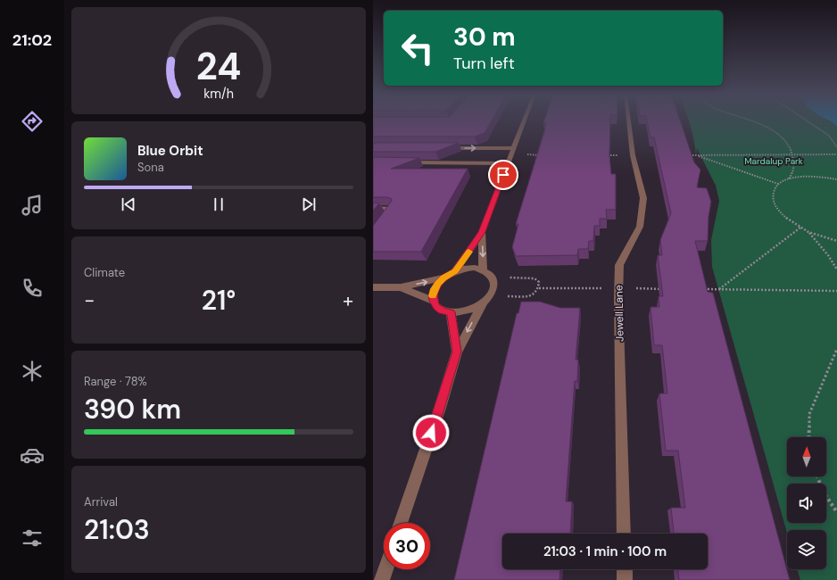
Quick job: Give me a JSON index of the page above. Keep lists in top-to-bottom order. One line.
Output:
{"streets":{"street":["Jewell Lane"]},"parks":["Mardalup Park"],"north":"top","page":{"tabs":"21:02","turn":["30 m","Turn left"],"song":["Blue Orbit","Sona"],"tile":["Climate",["Range · 78%","390 km"],["Arrival","21:03"]],"heat":["−","21°","+"],"limit":"30","trip":"21:03 · 1 min · 100 m","gauge":["24","km/h"]}}
